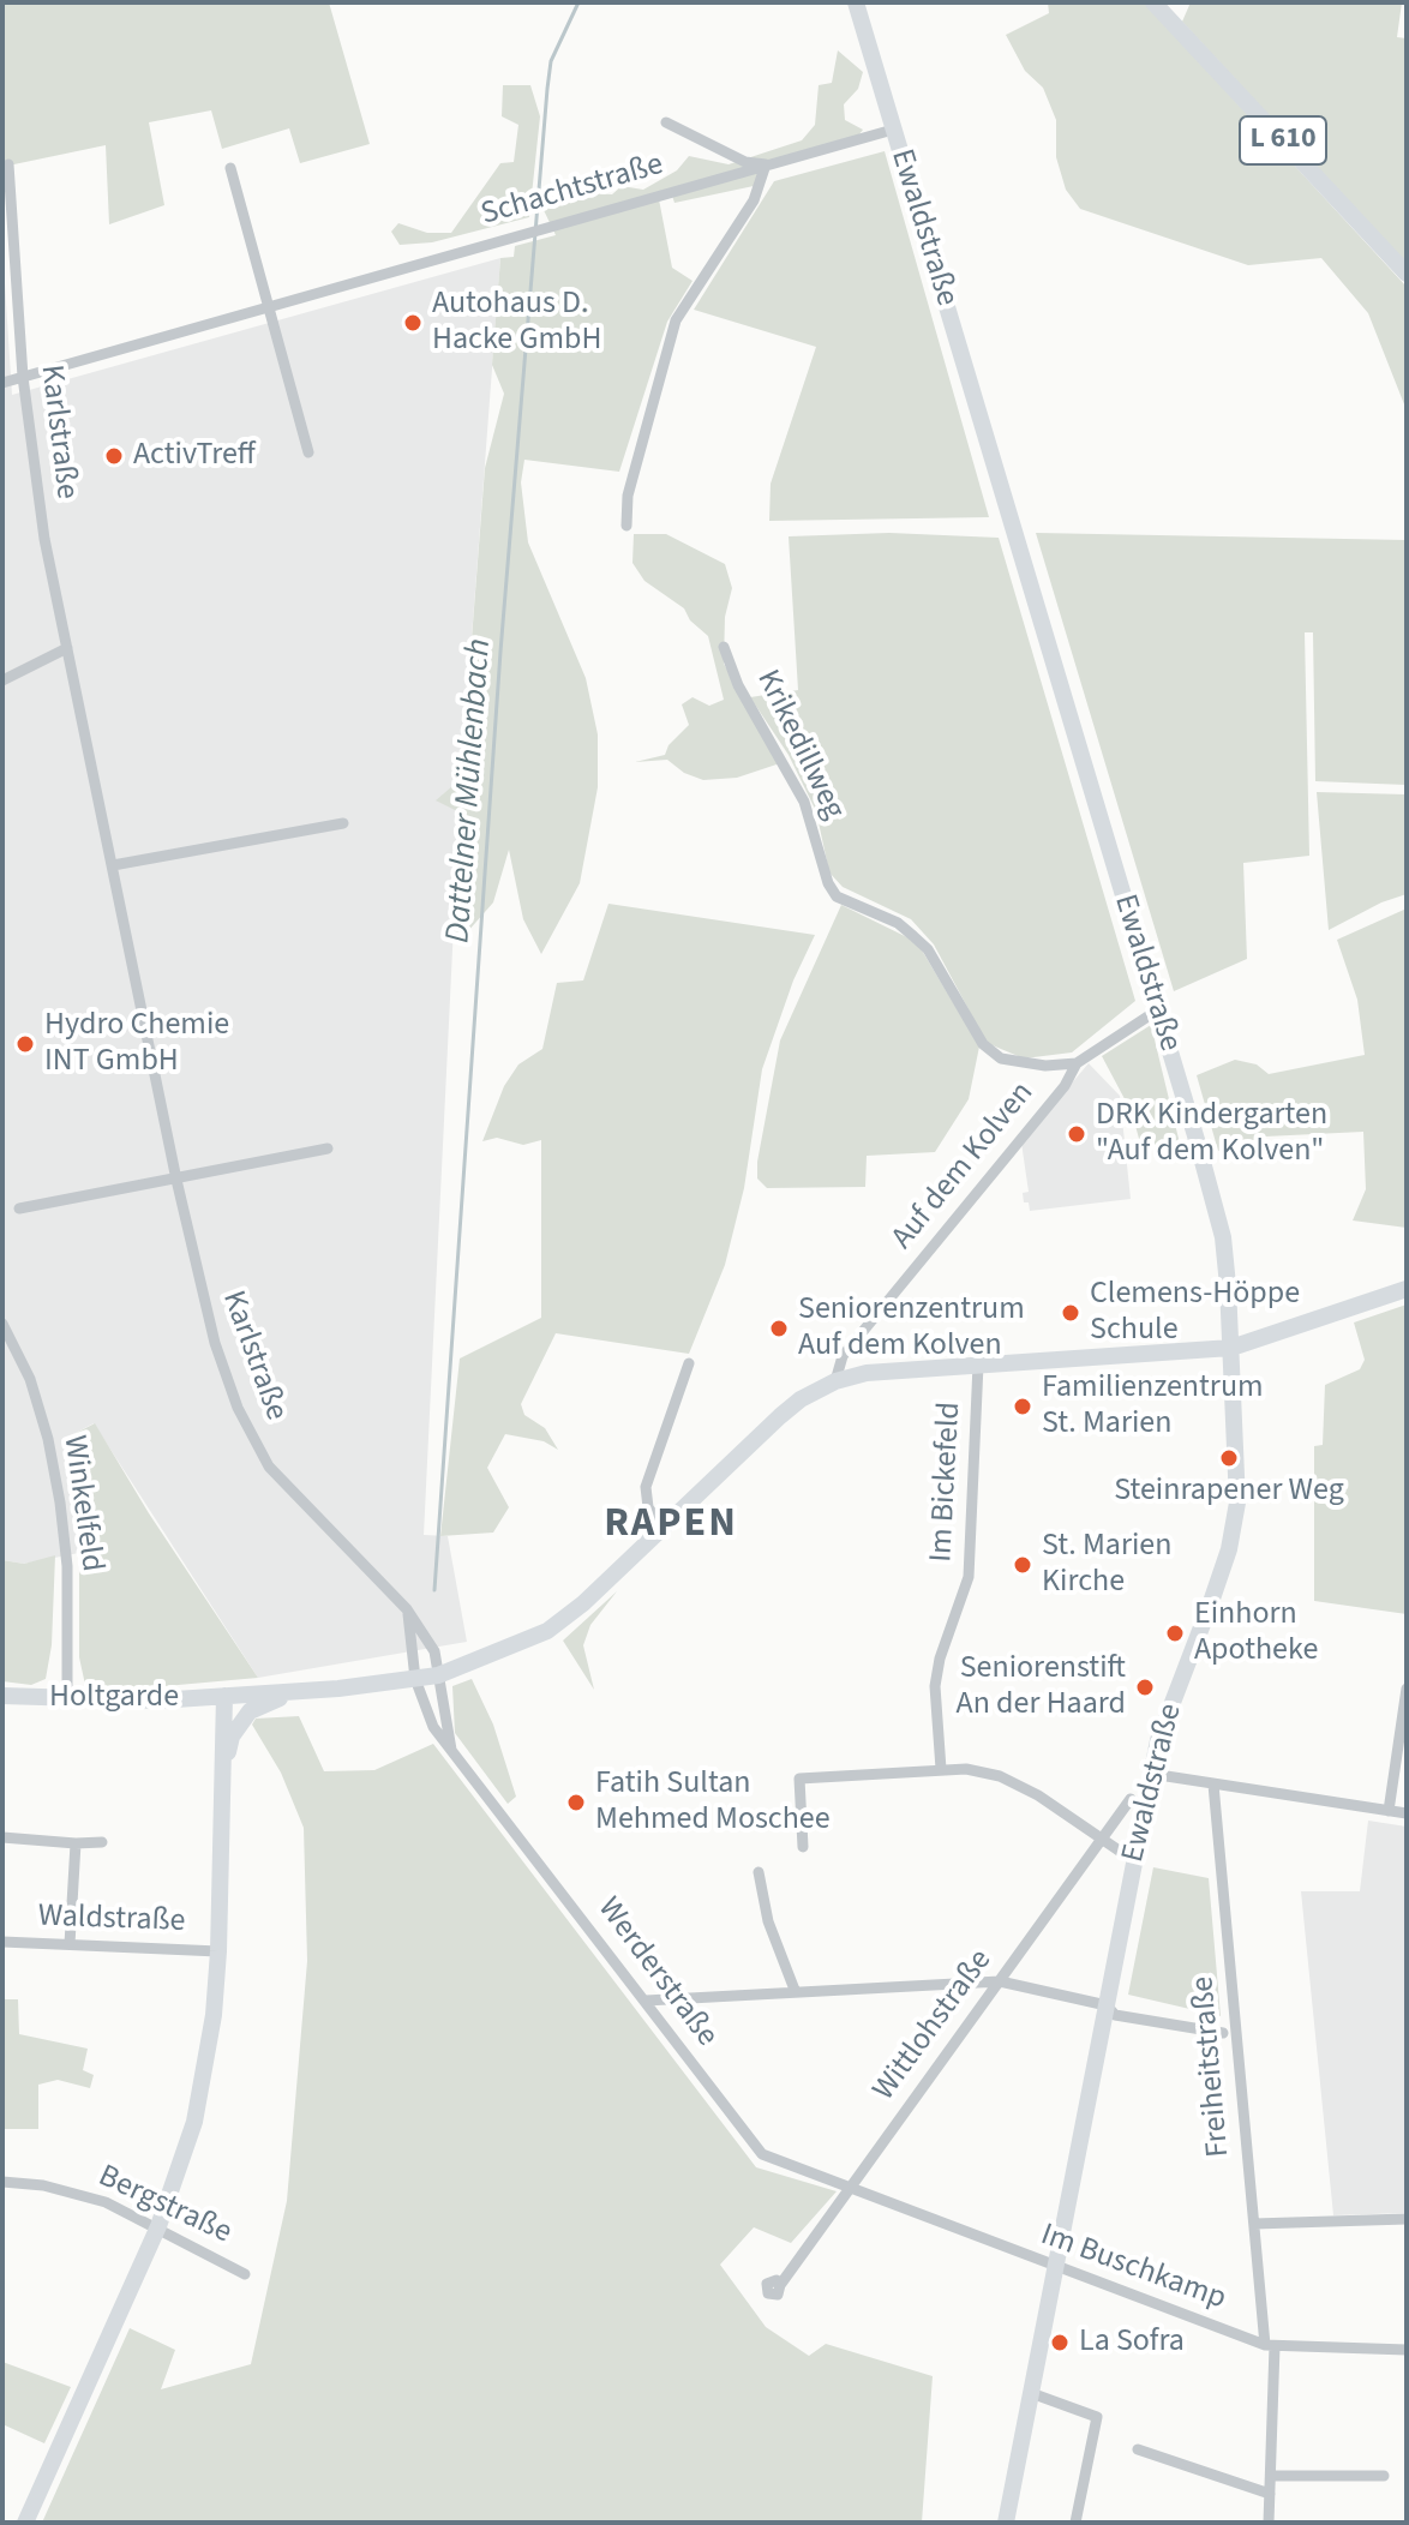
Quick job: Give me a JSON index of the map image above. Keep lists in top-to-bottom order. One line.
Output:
{"streets":{"street":["L 610","Schachtstraße","Ewaldstraße","Karlstraße","Krikedillweg","Auf dem Kolven","Im Bickefeld","Winkelfeld","Holtgarde","Waldstraße","Werderstraße","Wittlohstraße","Freiheitstraße","Bergstraße","Im Buschkamp"]},"crossings":[["Schachtstraße","Ewaldstraße"],["Schachtstraße","Karlstraße"],["Ewaldstraße","Auf dem Kolven"],["Ewaldstraße","Im Buschkamp"],["Karlstraße","Werderstraße"],["Krikedillweg","Auf dem Kolven"],["Winkelfeld","Holtgarde"],["Werderstraße","Wittlohstraße"],["Werderstraße","Im Buschkamp"],["Wittlohstraße","Im Buschkamp"],["Freiheitstraße","Im Buschkamp"]],"districts":["RAPEN"],"water":["Dattelner Mühlenbach"],"places":["Autohaus D. Hacke GmbH","ActivTreff","Hydro Chemie INT GmbH","DRK Kindergarten \"Auf dem Kolven\"","Clemens-Höppe Schule","Seniorenzentrum Auf dem Kolven","Familienzentrum St. Marien","Steinrapener Weg","St. Marien Kirche","Einhorn Apotheke","Seniorenstift An der Haard","Fatih Sultan Mehmed Moschee","La Sofra"]}
